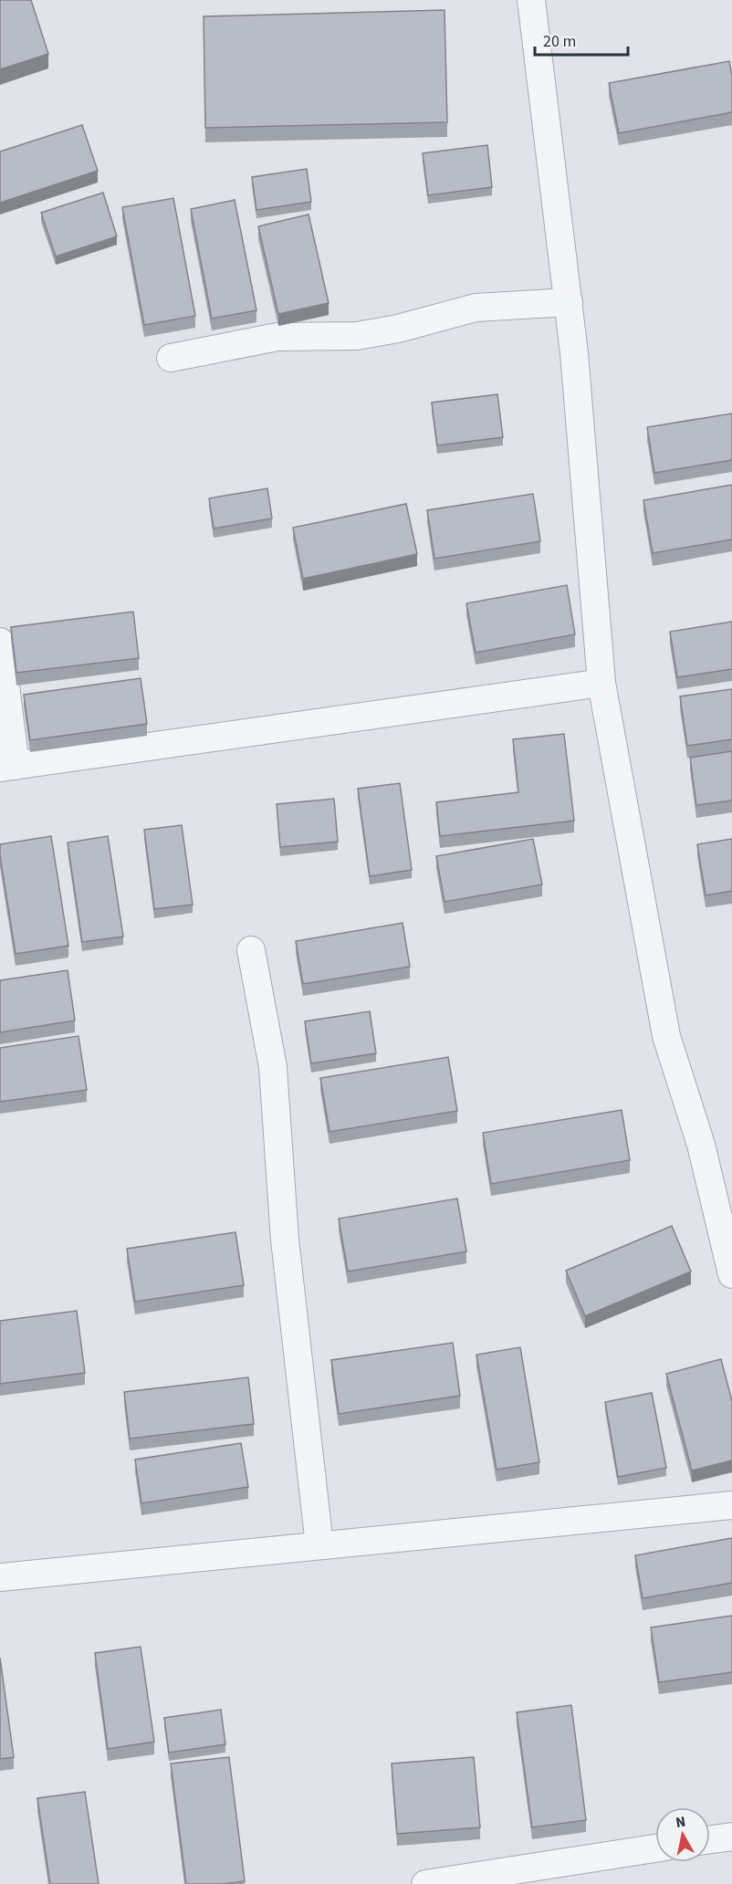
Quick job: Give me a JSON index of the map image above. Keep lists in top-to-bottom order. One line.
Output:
{"scale_bar":"20 m","north":"top"}
